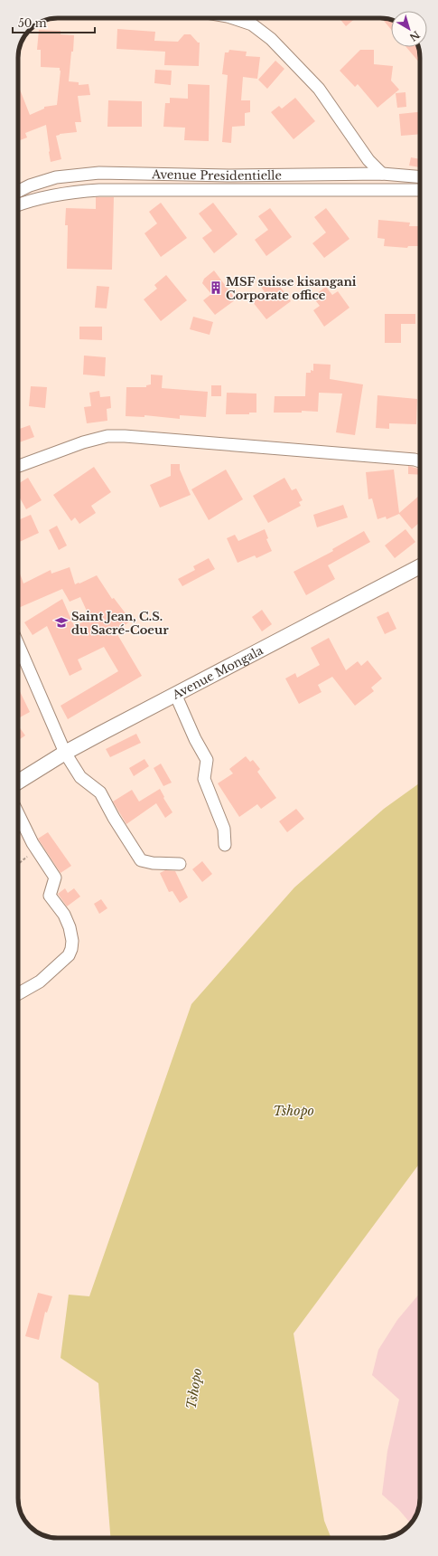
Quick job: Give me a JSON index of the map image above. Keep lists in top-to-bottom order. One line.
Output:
{"streets":{"street":["Avenue Presidentielle","Avenue Mongala"]},"water":["Tshopo"],"places":{"building":["MSF suisse kisangani Corporate office"],"school or university":["Saint Jean, C.S. du Sacré-Coeur"]},"scale_bar":"50 m","north":"bottom right"}
